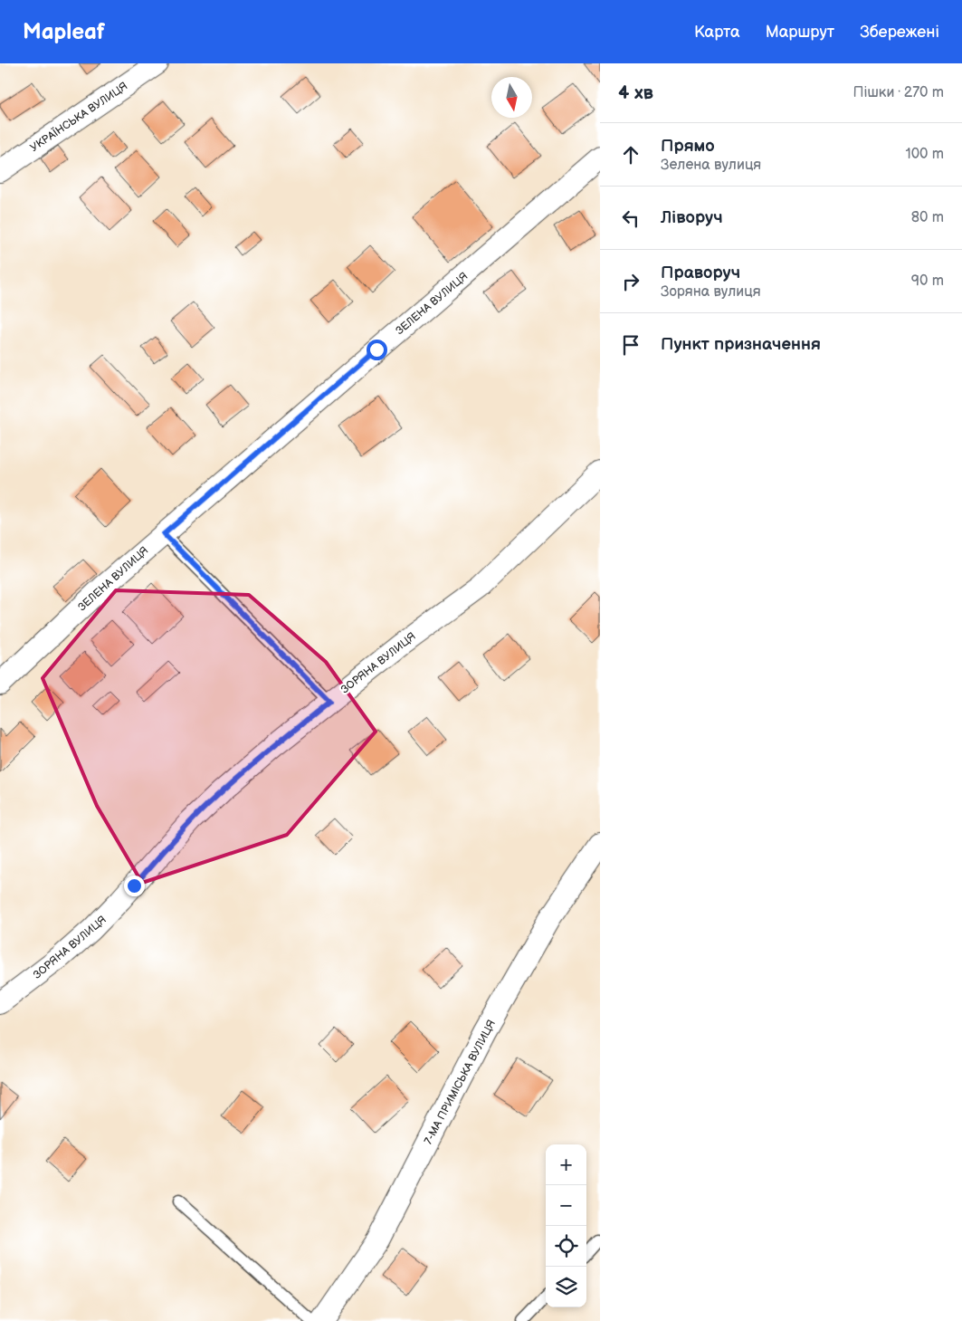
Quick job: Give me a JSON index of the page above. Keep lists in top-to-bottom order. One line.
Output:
{"streets":{"street":["УКРАЇНСЬКА ВУЛИЦЯ","ЗЕЛЕНА ВУЛИЦЯ","ЗОРЯНА ВУЛИЦЯ","7-МА ПРИМІСЬКА ВУЛИЦЯ"]},"north":"bottom","page":{"header":"Mapleaf","nav":["Карта","Маршрут","Збережені"],"heading":["4 хв","Пішки · 270 m"],"list":[["Прямо","Зелена вулиця","100 m"],["Ліворуч","80 m"],["Праворуч","Зоряна вулиця","90 m"],"Пункт призначення"],"map_buttons":["+","−"]}}
